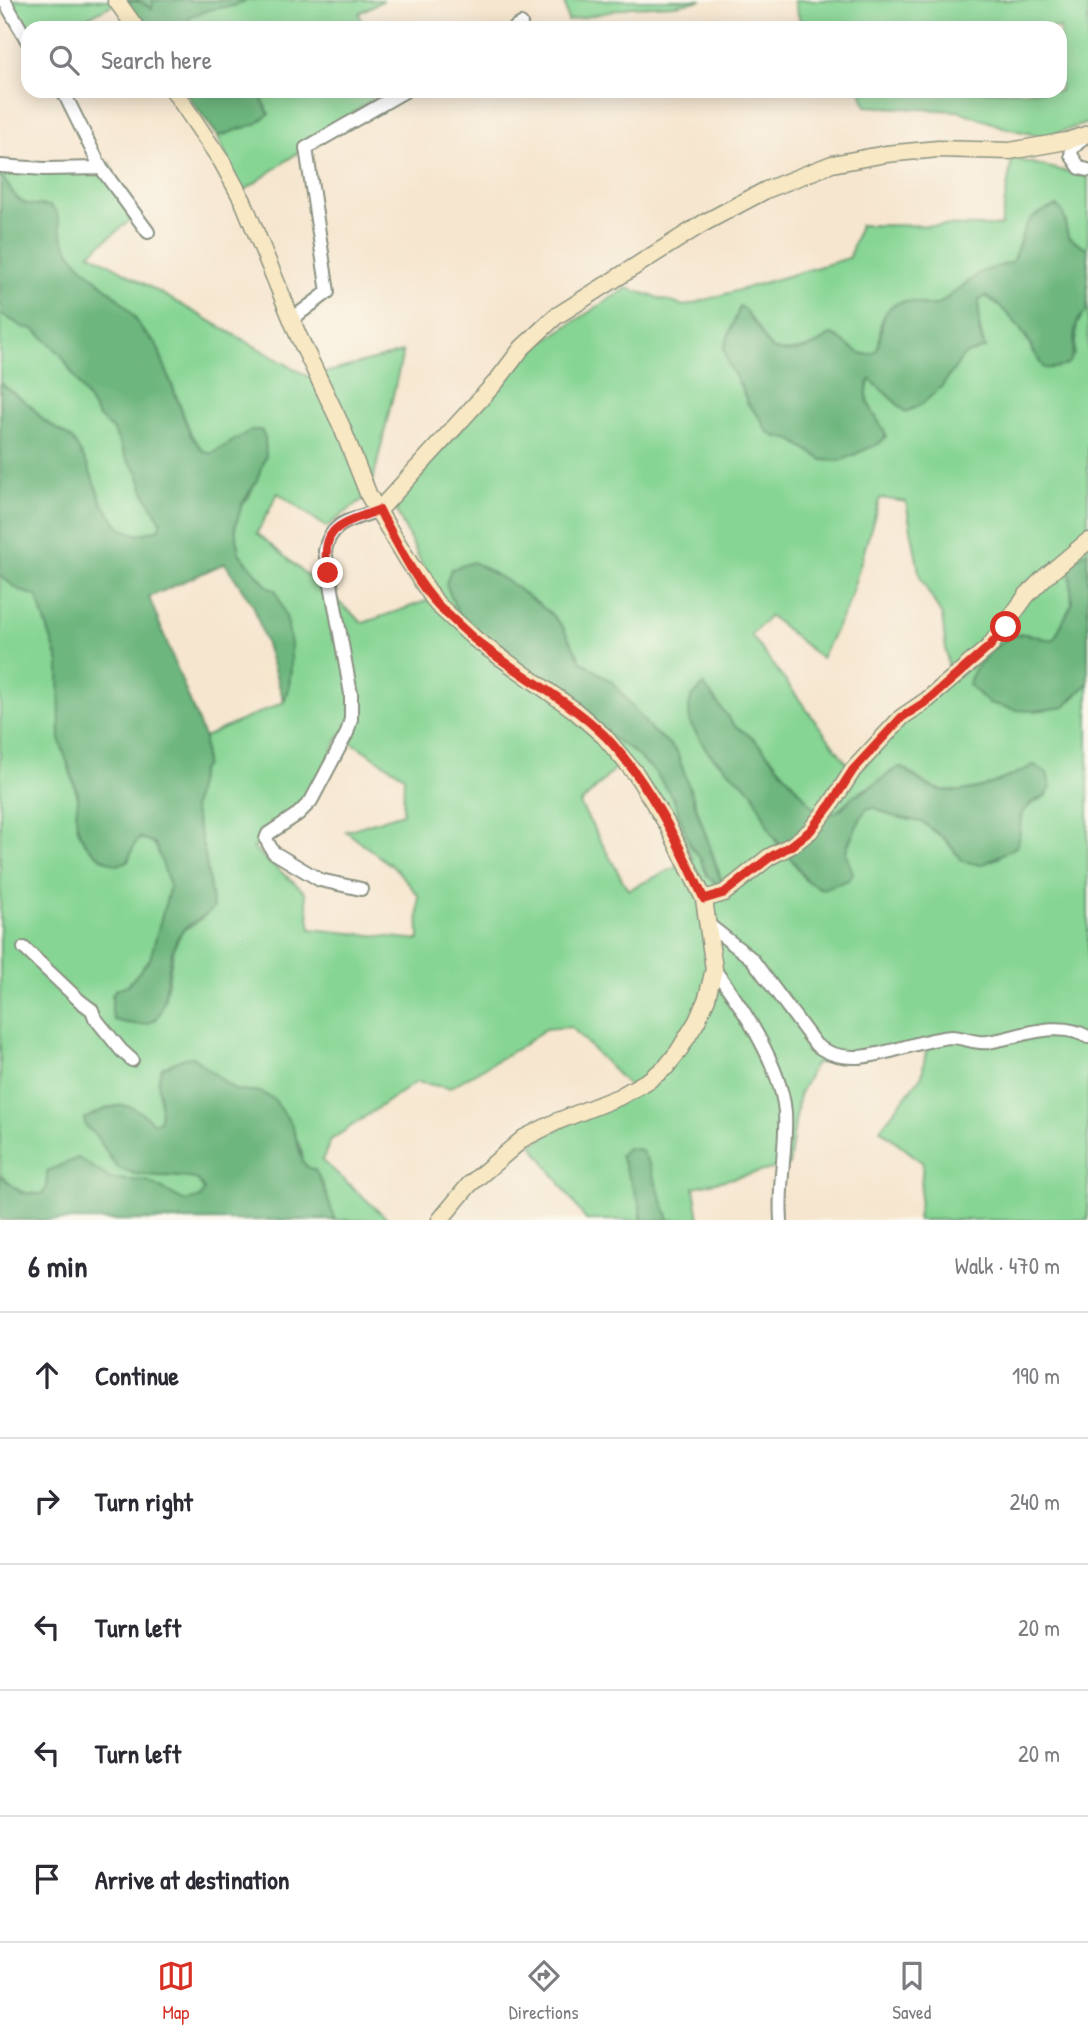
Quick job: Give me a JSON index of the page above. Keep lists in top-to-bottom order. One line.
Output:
{"page":{"search":"Search here","heading":["6 min","Walk · 470 m"],"list":[["Continue","190 m"],["Turn right","240 m"],["Turn left","20 m"],["Turn left","20 m"],"Arrive at destination"],"nav":["Map","Directions","Saved"]}}
